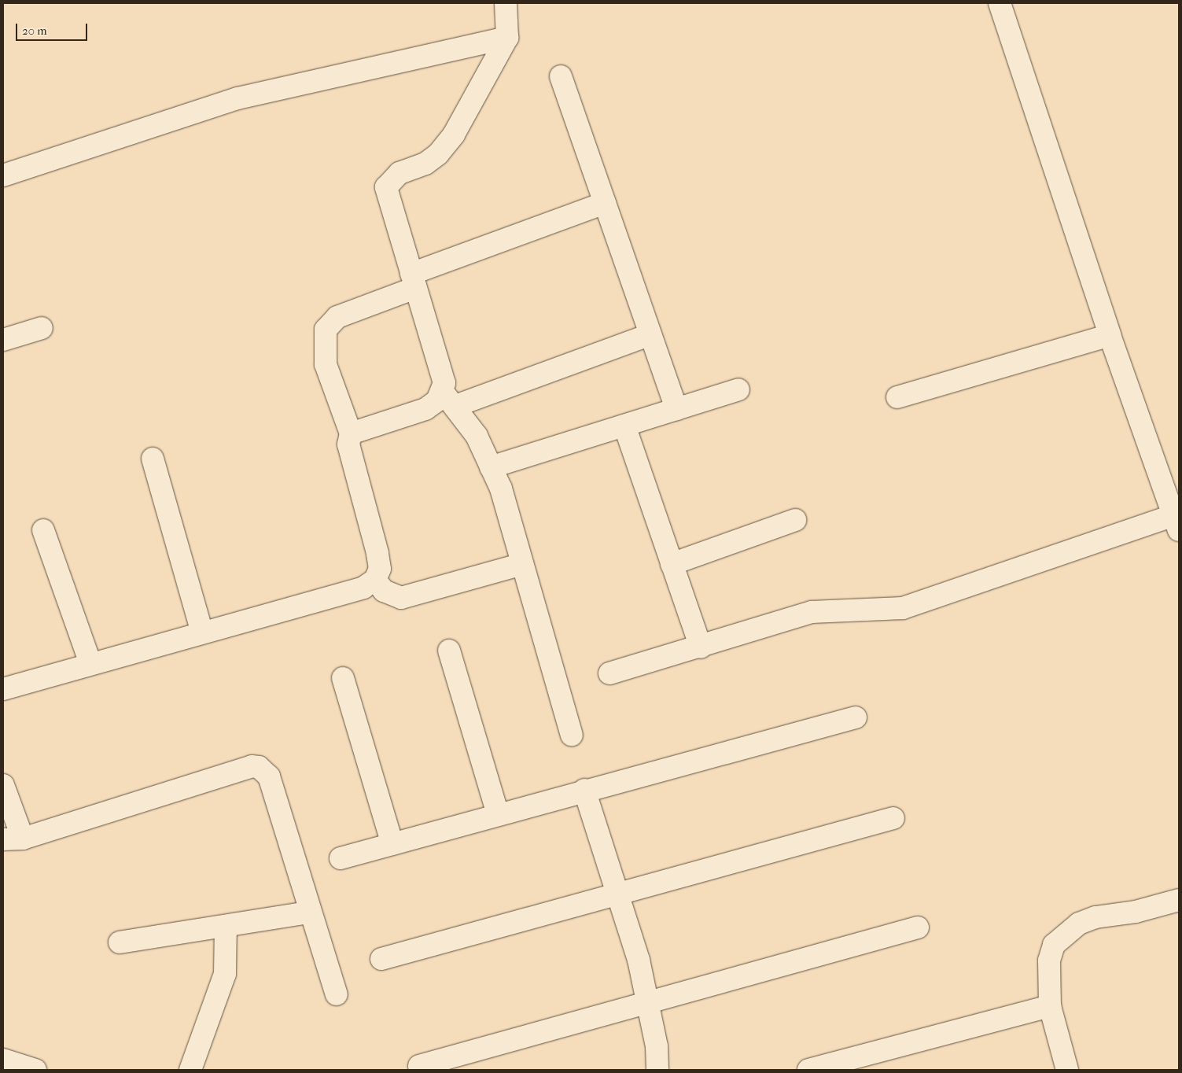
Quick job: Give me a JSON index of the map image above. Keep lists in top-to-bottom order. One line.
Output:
{"scale_bar":"20 m"}
